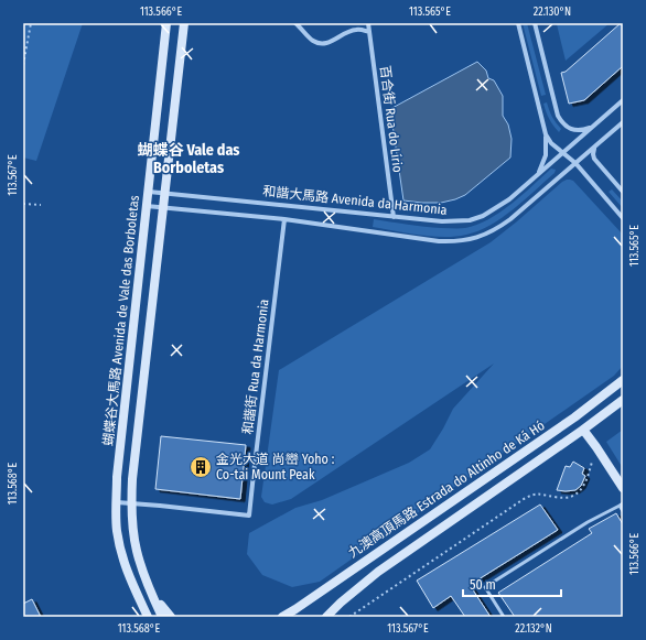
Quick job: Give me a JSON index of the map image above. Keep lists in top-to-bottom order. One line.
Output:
{"streets":{"street":["百合街 Rua do Lírio","和諧大馬路 Avenida da Harmonia","蝴蝶谷大馬路 Avenida de Vale das Borboletas","和諧街 Rua da Harmonia","九澳高頂馬路 Estrada do Altinho de Ká Hó"]},"crossings":[["百合街 Rua do Lírio","和諧大馬路 Avenida da Harmonia"],["和諧大馬路 Avenida da Harmonia","蝴蝶谷大馬路 Avenida de Vale das Borboletas"],["和諧大馬路 Avenida da Harmonia","和諧街 Rua da Harmonia"]],"districts":["蝴蝶谷 Vale das Borboletas"],"places":{"building":["金光大道 尚巒 Yoho : Co-tai Mount Peak"]},"scale_bar":"50 m","coordinates":["113.566°E","113.565°E","22.130°N","113.567°E","113.568°E","22.132°N"]}
